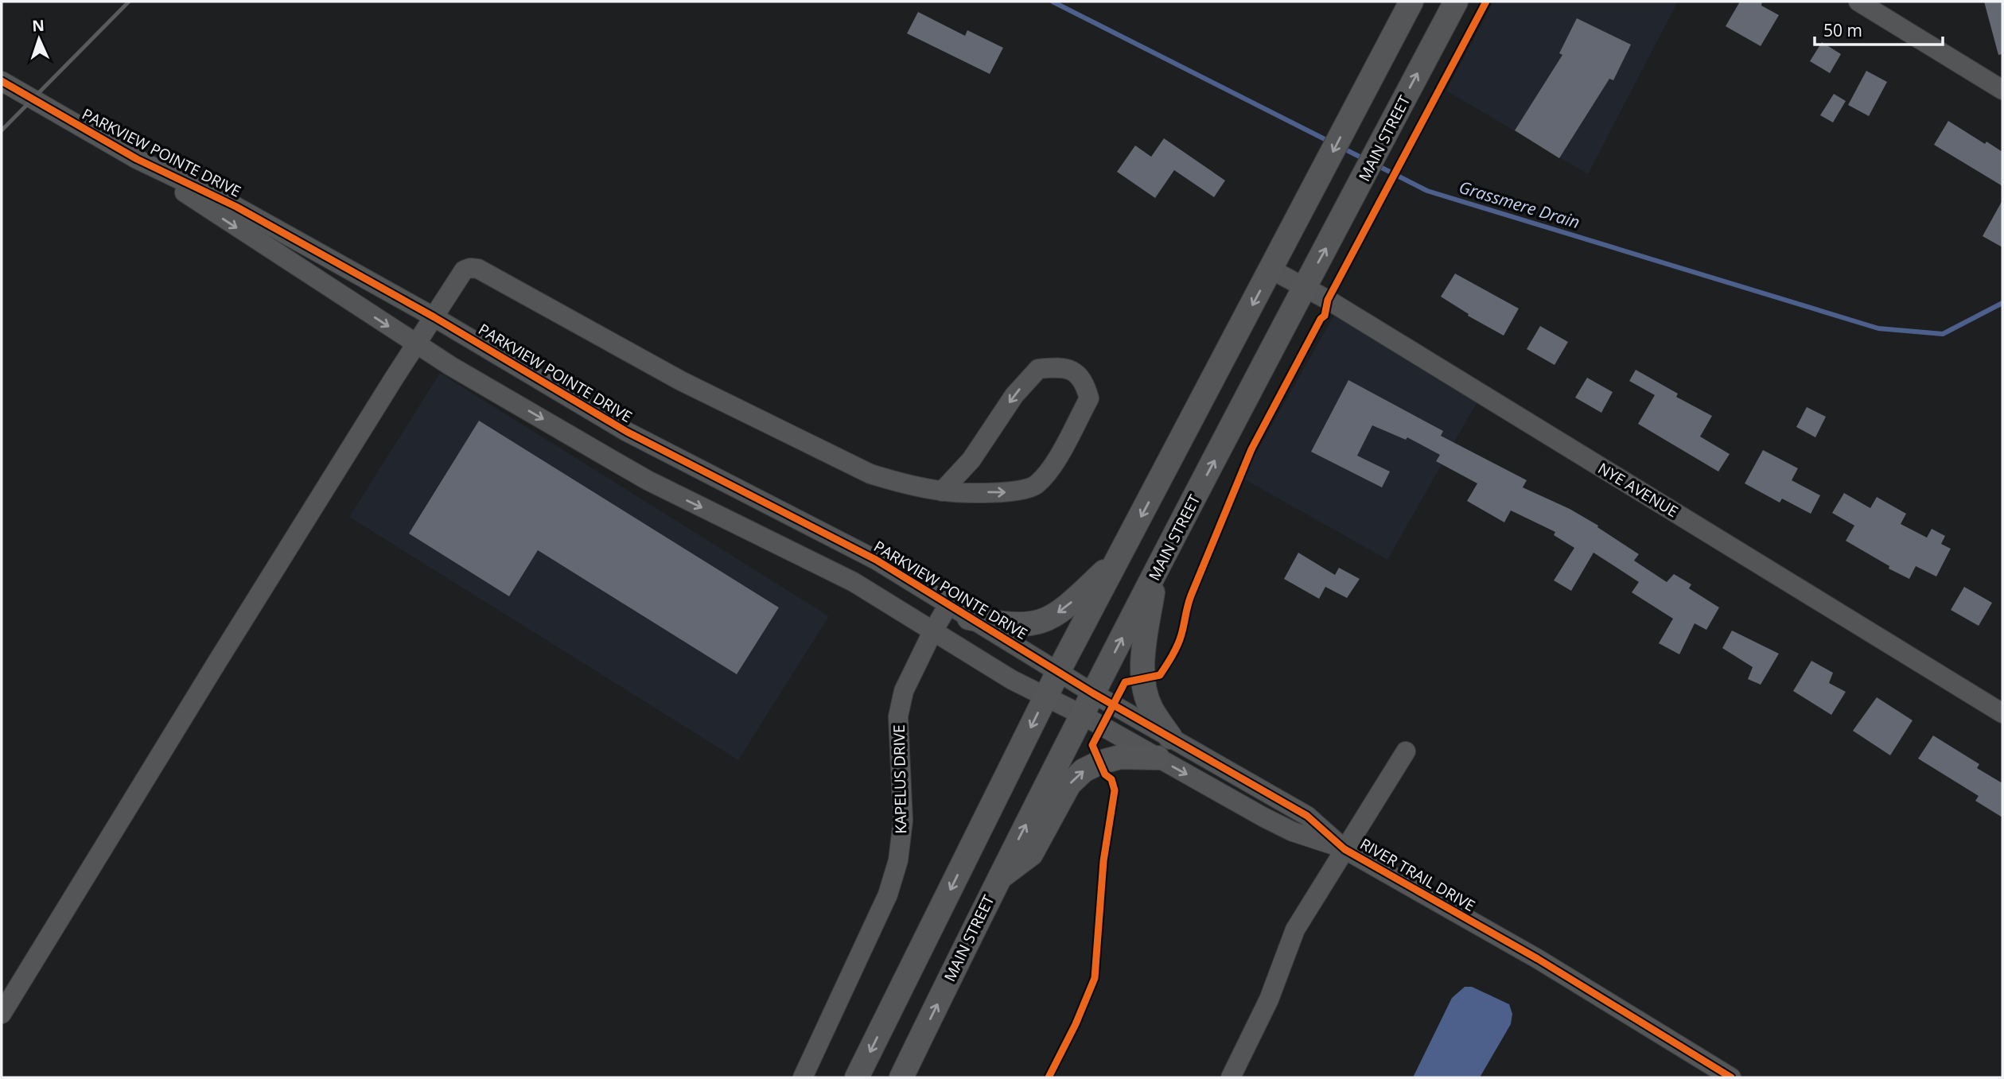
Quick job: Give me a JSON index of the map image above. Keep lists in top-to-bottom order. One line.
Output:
{"streets":{"main road":["MAIN STREET"],"street":["PARKVIEW POINTE DRIVE","NYE AVENUE","KAPELUS DRIVE","RIVER TRAIL DRIVE"]},"crossings":[["MAIN STREET","PARKVIEW POINTE DRIVE"],["MAIN STREET","NYE AVENUE"],["MAIN STREET","RIVER TRAIL DRIVE"],["PARKVIEW POINTE DRIVE","KAPELUS DRIVE"],["PARKVIEW POINTE DRIVE","RIVER TRAIL DRIVE"]],"water":["Grassmere Drain"],"scale_bar":"50 m","north":"top"}
